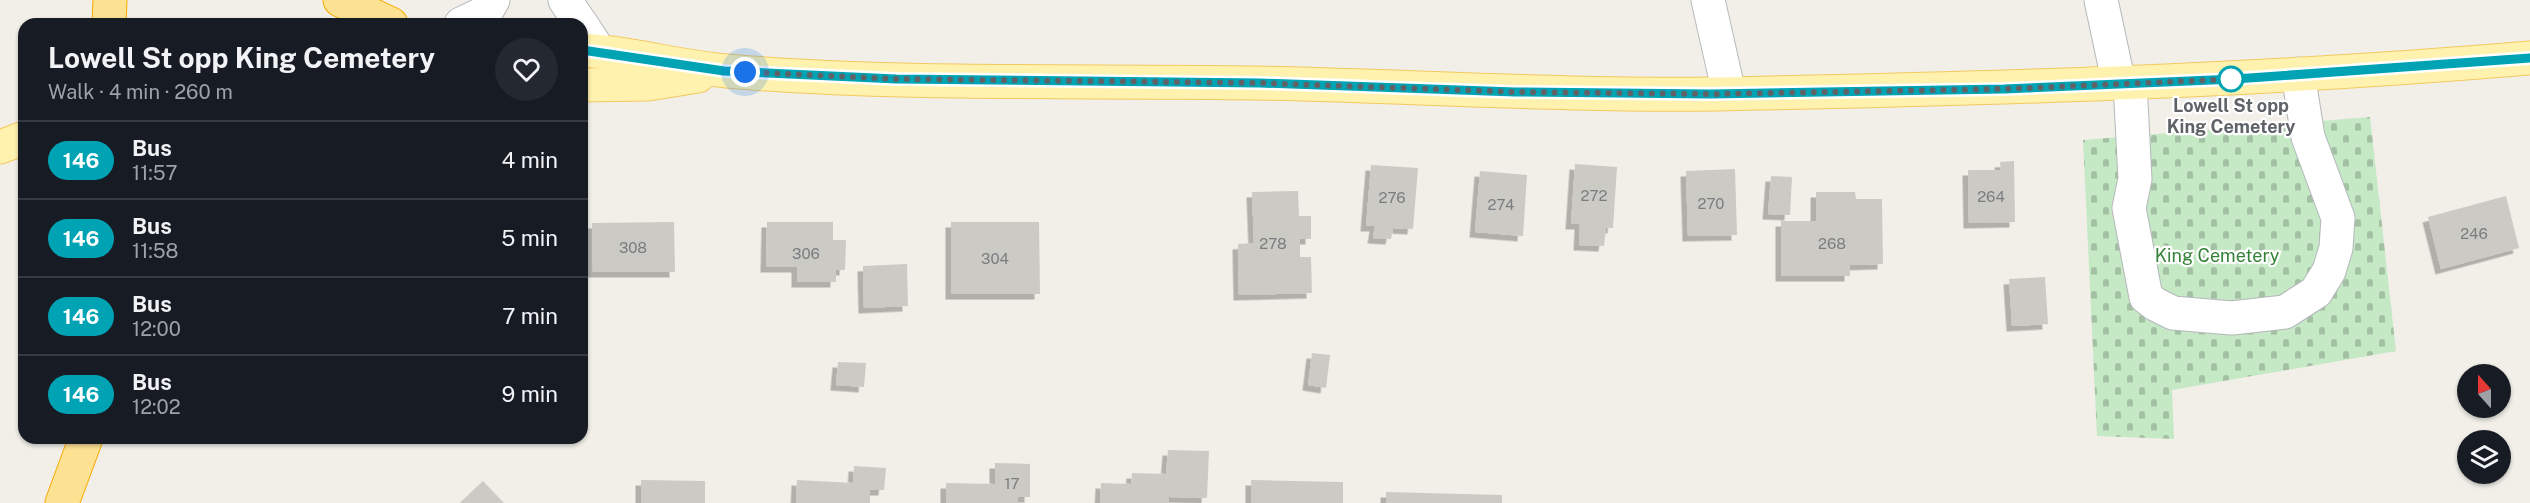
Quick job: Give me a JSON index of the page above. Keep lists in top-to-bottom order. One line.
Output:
{"parks":["King Cemetery"],"places":["Lowell St opp King Cemetery"],"lines":["bus line 146"],"house_numbers":["272","264","276","270","274","246","278","268","308","306","304","17"],"north":"top","page":{"heading":["Lowell St opp King Cemetery","Walk · 4 min · 260 m"],"list":[{"mark":"146","name":"Bus","note":"11:57","value":"4 min"},{"mark":"146","name":"Bus","note":"11:58","value":"5 min"},{"mark":"146","name":"Bus","note":"12:00","value":"7 min"},{"mark":"146","name":"Bus","note":"12:02","value":"9 min"}]}}
